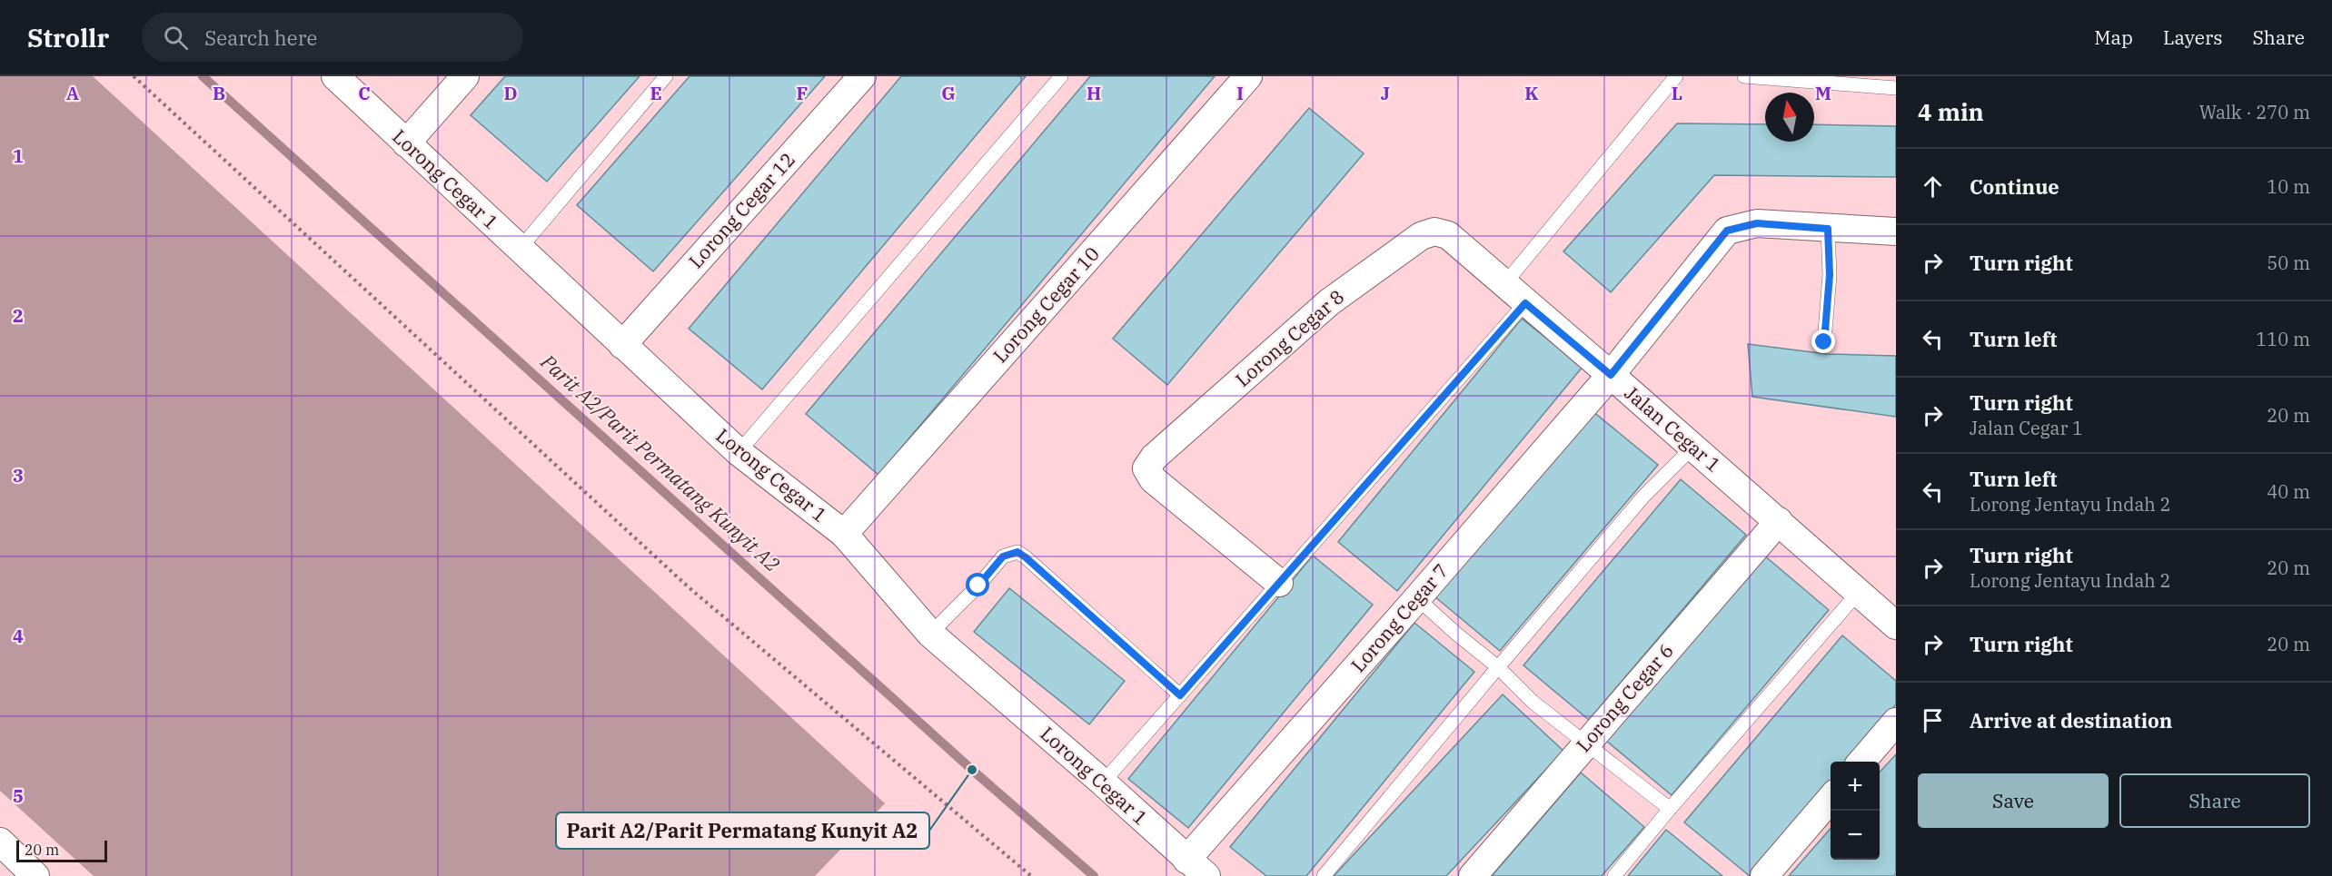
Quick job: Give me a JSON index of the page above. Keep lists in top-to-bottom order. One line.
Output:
{"streets":{"street":["Lorong Cegar 1","Lorong Cegar 12","Lorong Cegar 10","Lorong Cegar 8","Jalan Cegar 1","Lorong Cegar 7","Lorong Cegar 6"]},"crossings":[["Lorong Cegar 1","Lorong Cegar 12"],["Lorong Cegar 1","Lorong Cegar 10"],["Lorong Cegar 1","Lorong Cegar 7"],["Lorong Cegar 8","Jalan Cegar 1"],["Jalan Cegar 1","Lorong Cegar 7"],["Jalan Cegar 1","Lorong Cegar 6"]],"water":["Parit A2/Parit Permatang Kunyit A2"],"places":["Parit A2/Parit Permatang Kunyit A2"],"scale_bar":"20 m","north":"top","page":{"header":"Strollr","search":"Search here","nav":["Map","Layers","Share"],"heading":["4 min","Walk · 270 m"],"list":[["Continue","10 m"],["Turn right","50 m"],["Turn left","110 m"],["Turn right","Jalan Cegar 1","20 m"],["Turn left","Lorong Jentayu Indah 2","40 m"],["Turn right","Lorong Jentayu Indah 2","20 m"],["Turn right","20 m"],"Arrive at destination"],"buttons":["Save","Share"],"map_buttons":["+","−"],"scale":"20 m"},"grid":{"columns":["A","B","C","D","E","F","G","H","I","J","K","L","M"],"rows":["1","2","3","4","5"]}}
